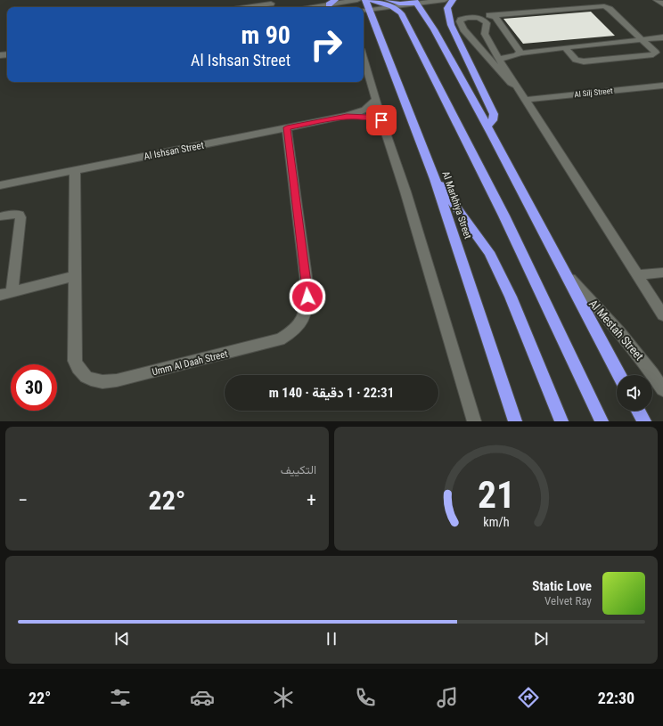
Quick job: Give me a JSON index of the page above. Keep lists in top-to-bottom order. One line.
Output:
{"streets":{"highway":["Al Markhiya Street"],"street":["Al Silj Street","Al Ishsan Street","Al Mestah Street","Umm Al Daah Street"]},"crossings":[["Al Ishsan Street","Umm Al Daah Street"]],"page":{"turn":["90 m","Al Ishsan Street"],"limit":"30","trip":"22:31 · 1 دقيقة · 140 m","tile":"التكييف","heat":["−","22°","+"],"song":["Static Love","Velvet Ray"],"tabs":["22:30","22°"],"gauge":["21","km/h"]}}
